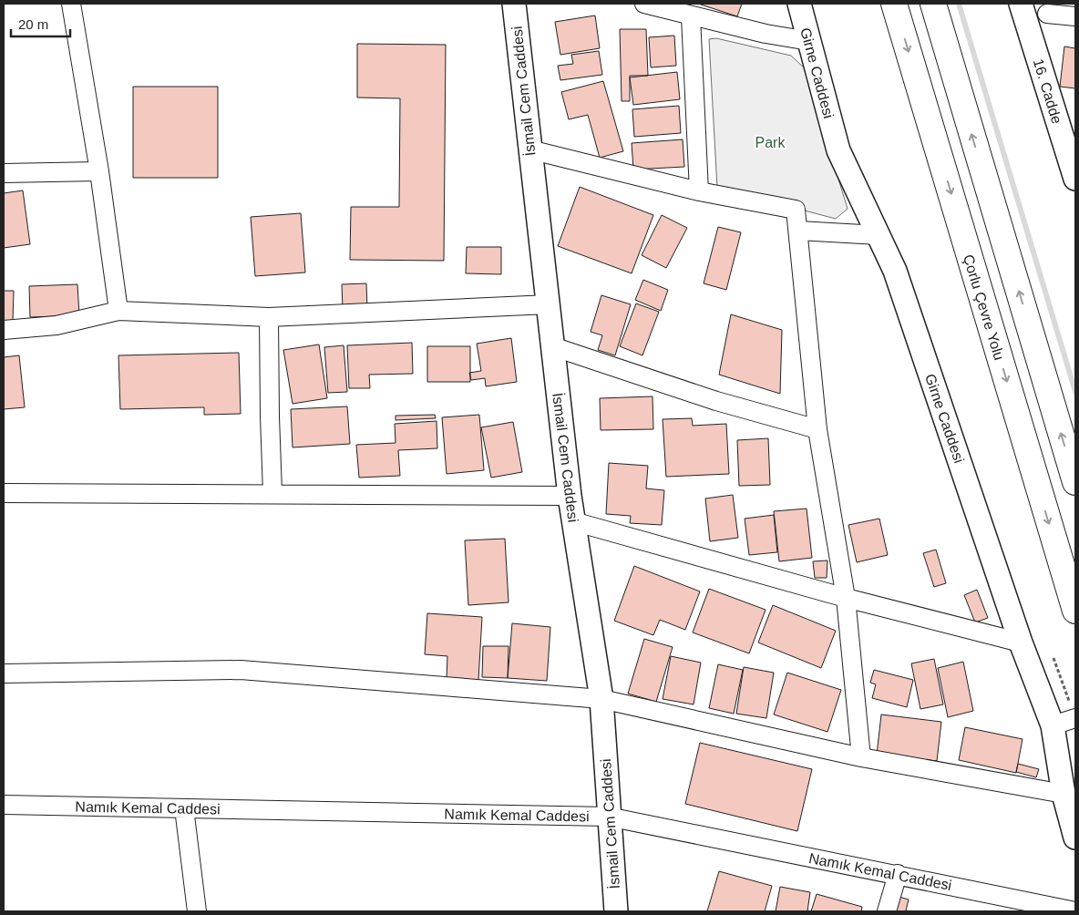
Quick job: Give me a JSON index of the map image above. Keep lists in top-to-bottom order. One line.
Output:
{"streets":{"highway":["Çorlu Çevre Yolu"],"street":["Girne Caddesi","İsmail Cem Caddesi","16. Cadde","Namık Kemal Caddesi"]},"crossings":[["İsmail Cem Caddesi","Namık Kemal Caddesi"]],"parks":["Park"],"scale_bar":"20 m"}
